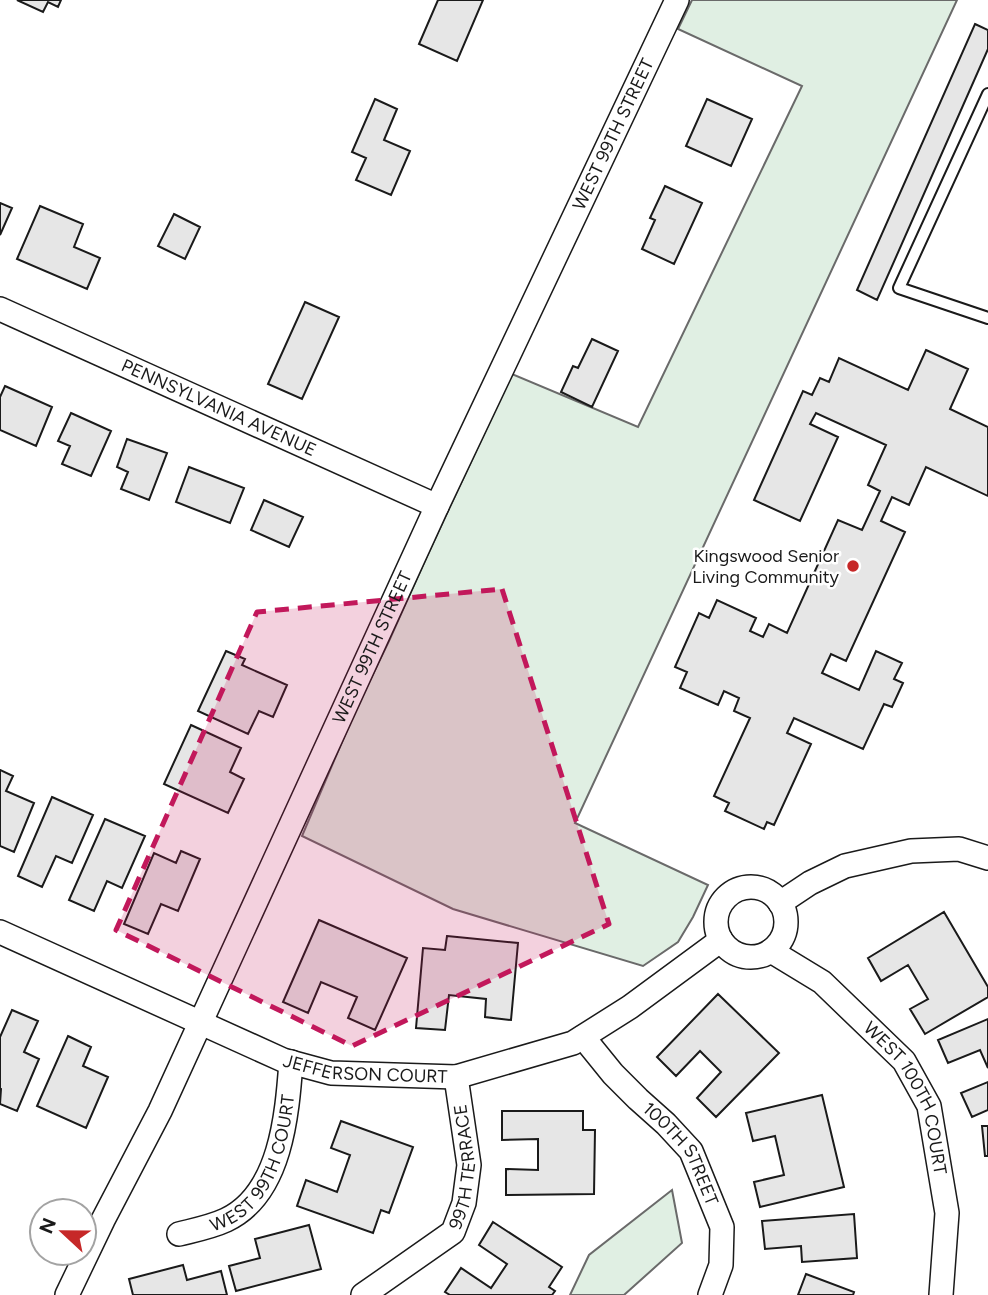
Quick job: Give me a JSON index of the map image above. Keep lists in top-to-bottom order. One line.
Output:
{"streets":{"street":["WEST 99TH STREET","PENNSYLVANIA AVENUE","JEFFERSON COURT","WEST 100TH COURT","WEST 99TH COURT","100TH STREET","99TH TERRACE"]},"crossings":[["WEST 99TH STREET","PENNSYLVANIA AVENUE"],["WEST 99TH STREET","JEFFERSON COURT"],["JEFFERSON COURT","WEST 100TH COURT"],["JEFFERSON COURT","WEST 99TH COURT"],["JEFFERSON COURT","100TH STREET"],["JEFFERSON COURT","99TH TERRACE"]],"places":["Kingswood Senior Living Community"],"north":"left"}
